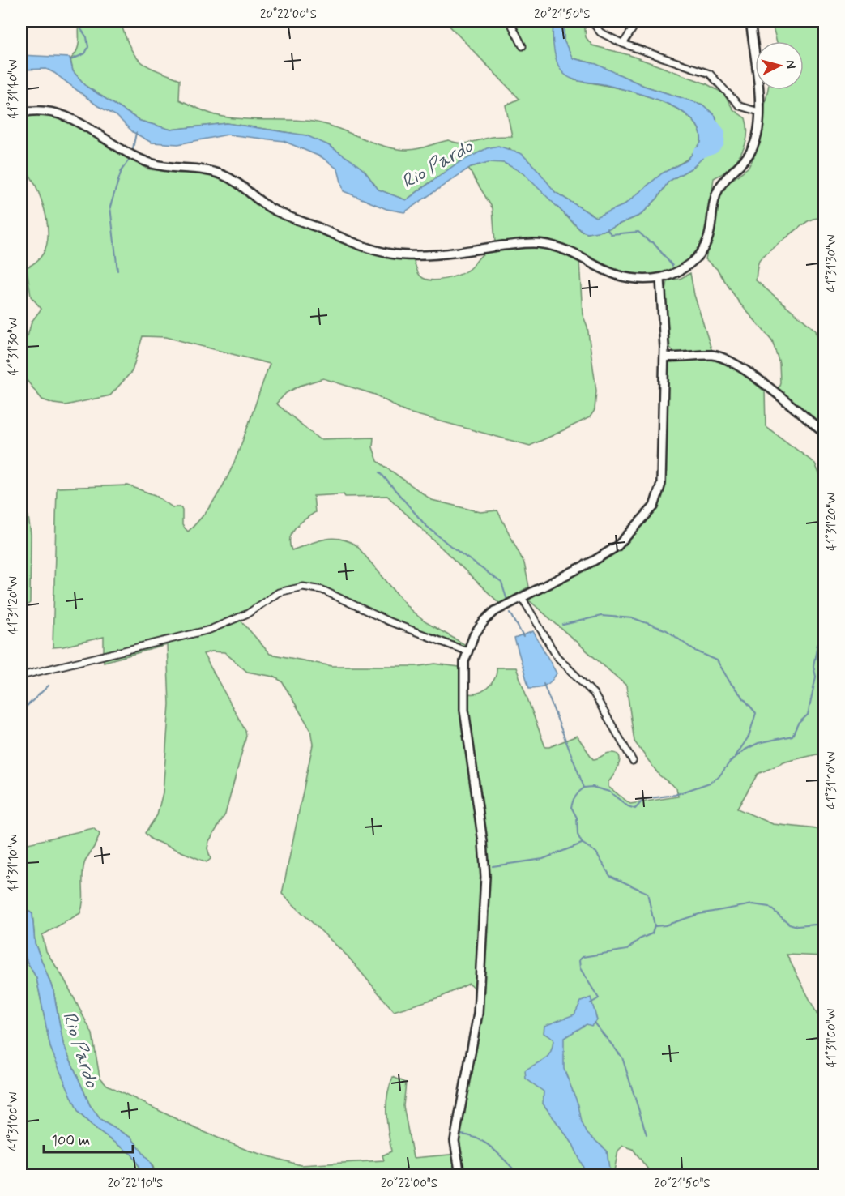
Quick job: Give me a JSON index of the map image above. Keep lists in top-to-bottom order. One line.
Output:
{"water":["Rio Pardo"],"scale_bar":"100 m","north":"right","coordinates":["20°22'00\"S","20°21'50\"S","41°31'40\"W","41°31'30\"W","41°31'20\"W","41°31'10\"W","41°31'00\"W","20°22'10\"S"]}
